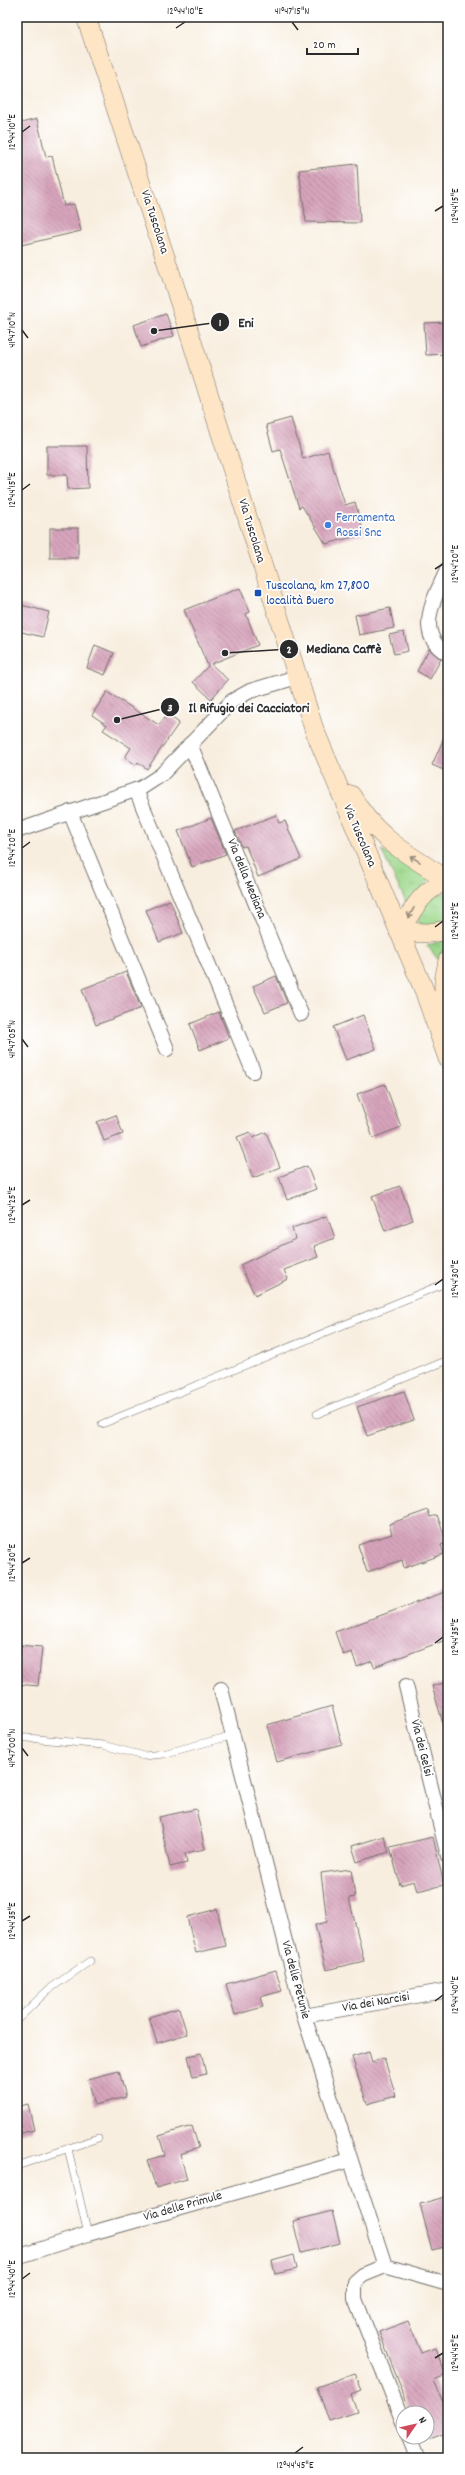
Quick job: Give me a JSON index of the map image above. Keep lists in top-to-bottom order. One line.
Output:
{"streets":{"main road":["Via Tuscolana"],"street":["Via della Mediana","Via dei Gelsi","Via delle Petunie","Via dei Narcisi","Via delle Primule"]},"crossings":[["Via delle Petunie","Via dei Narcisi"],["Via delle Petunie","Via delle Primule"]],"places":{"other":["Eni","Ferramenta Rossi Snc","Mediana Caffè","Il Rifugio dei Cacciatori"],"transit":["Tuscolana, km 27,800 località Buero"]},"scale_bar":"20 m","north":"top right","coordinates":["12°44'10\"E","41°47'15\"N","12°44'15\"E","41°47'10\"N","12°44'20\"E","12°44'25\"E","41°47'05\"N","12°44'30\"E","12°44'35\"E","41°47'00\"N","12°44'40\"E","12°44'45\"E"]}
